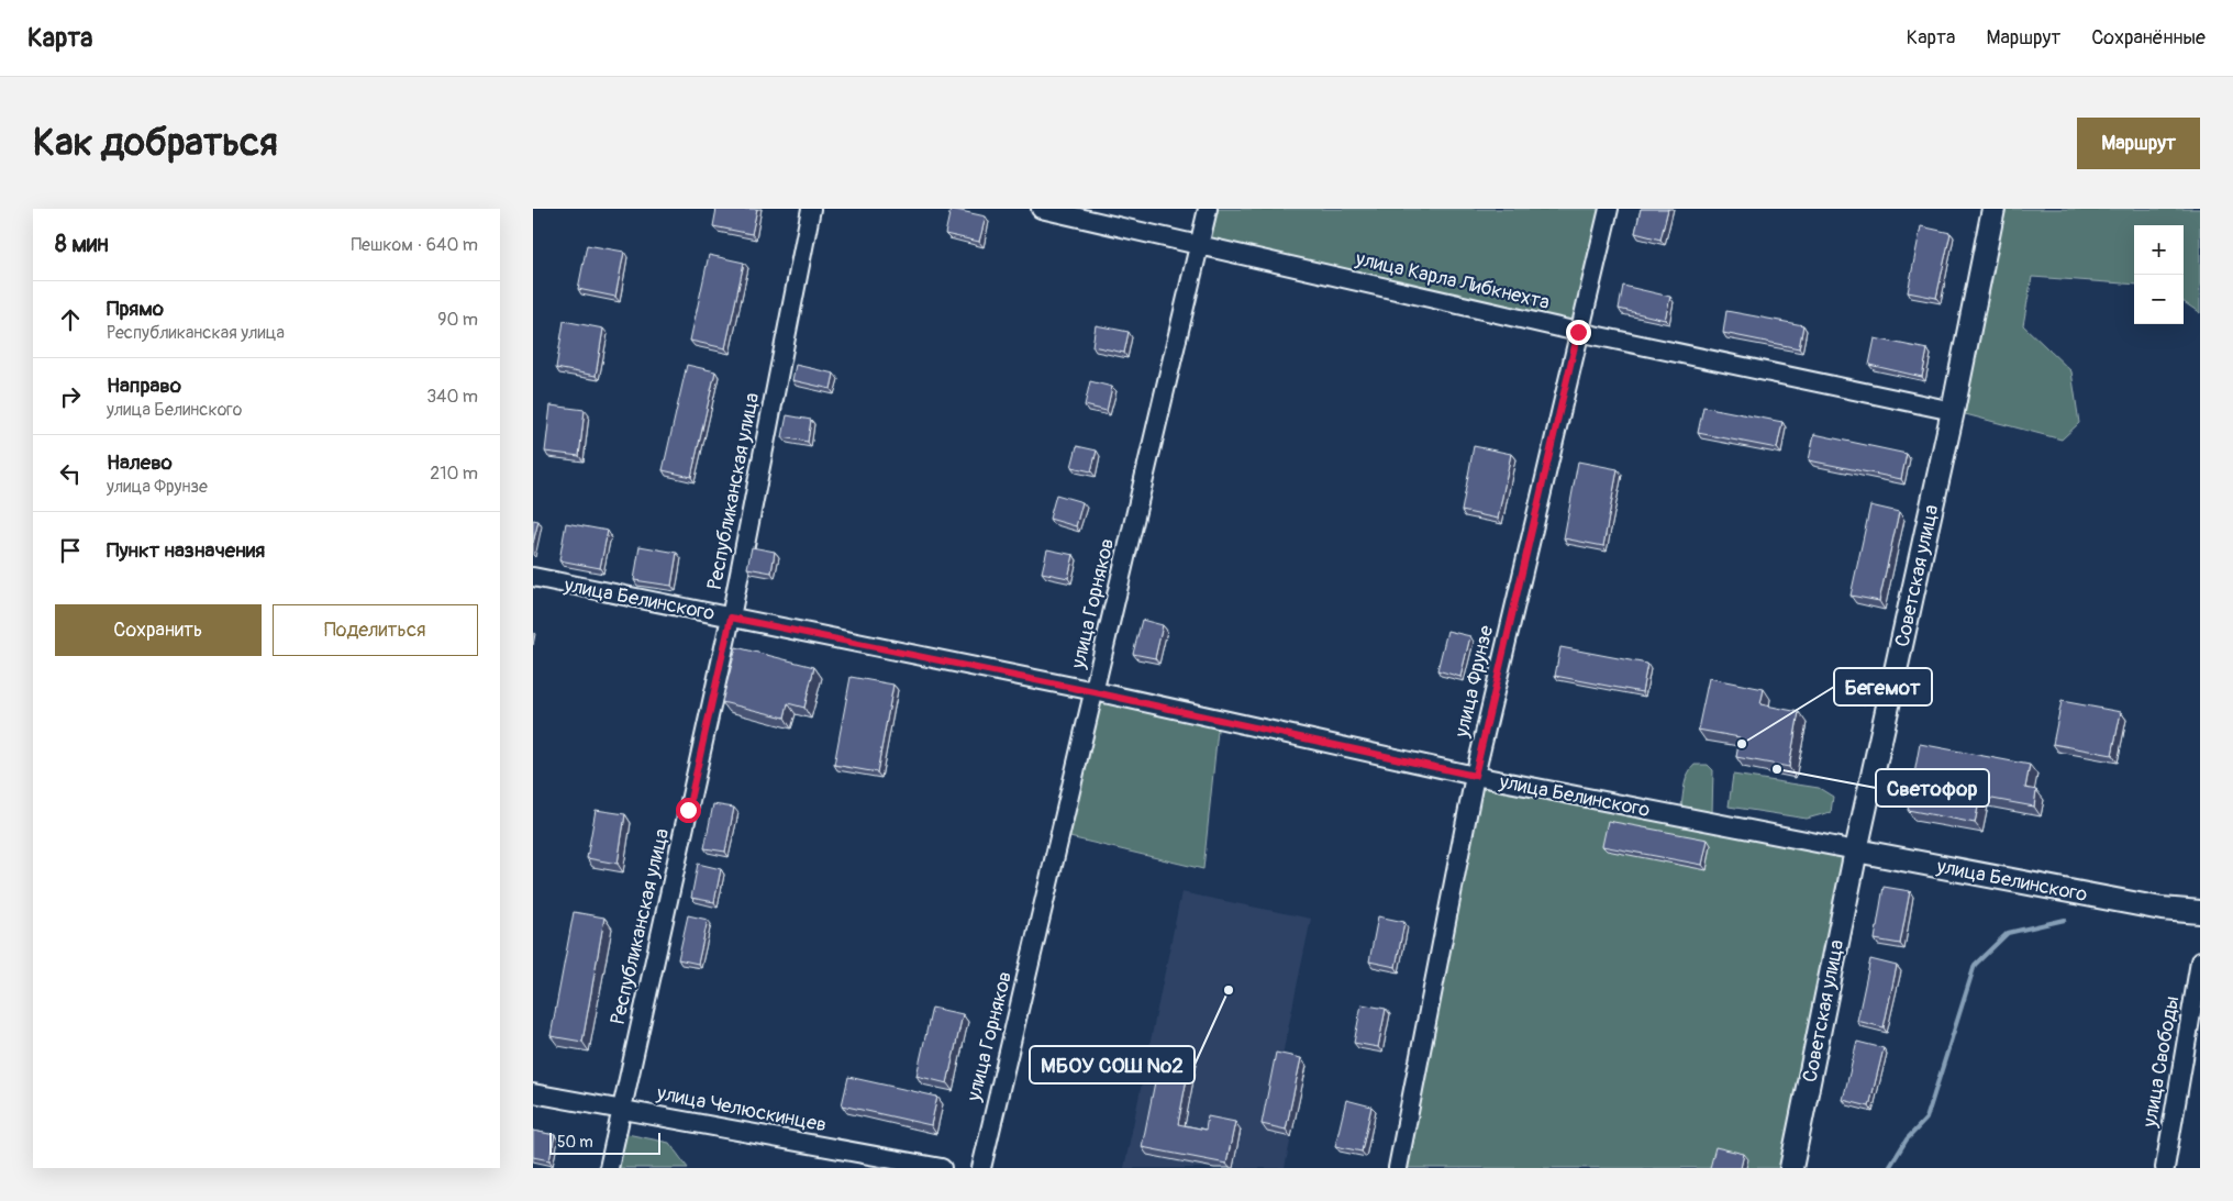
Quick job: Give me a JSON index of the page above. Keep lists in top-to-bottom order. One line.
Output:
{"streets":{"street":["улица Карла Либкнехта","Республиканская улица","Советская улица","улица Белинского","улица Горняков","улица Фрунзе","улица Свободы","улица Челюскинцев"]},"crossings":[["улица Карла Либкнехта","Советская улица"],["улица Карла Либкнехта","улица Горняков"],["улица Карла Либкнехта","улица Фрунзе"],["Республиканская улица","улица Белинского"],["Республиканская улица","улица Челюскинцев"],["Советская улица","улица Белинского"],["улица Белинского","улица Горняков"],["улица Белинского","улица Фрунзе"]],"places":["Бегемот","Светофор","МБОУ СОШ №2"],"scale_bar":"50 m","page":{"header":"Карта","nav":["Карта","Маршрут","Сохранённые"],"buttons":["Маршрут",["Сохранить","Поделиться"]],"title":"Как добраться","heading":["8 мин","Пешком · 640 m"],"map_buttons":["+","−"],"list":[["Прямо","Республиканская улица","90 m"],["Направо","улица Белинского","340 m"],["Налево","улица Фрунзе","210 m"],"Пункт назначения"],"scale":"50 m"}}
